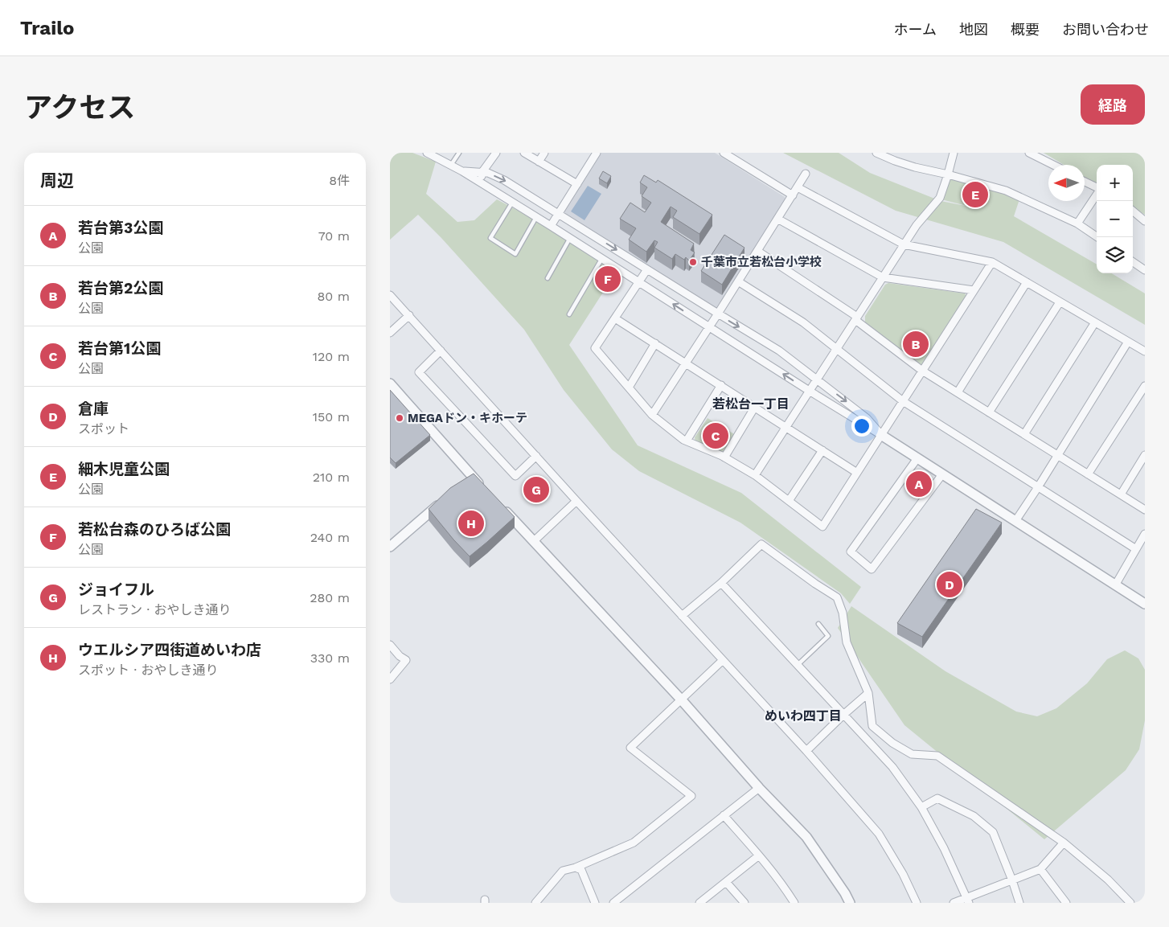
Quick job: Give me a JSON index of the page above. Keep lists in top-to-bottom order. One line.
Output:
{"districts":["若松台一丁目","めいわ四丁目"],"places":["千葉市立若松台小学校","MEGAドン・キホーテ"],"north":"left","page":{"header":"Trailo","nav":["ホーム","地図","概要","お問い合わせ"],"title":"アクセス","buttons":"経路","heading":["周辺","8件"],"map_buttons":["+","−"],"pins":["E","F","B","C","A","G","H","D"],"list":[{"mark":"A","name":"若台第3公園","note":"公園","value":"70 m"},{"mark":"B","name":"若台第2公園","note":"公園","value":"80 m"},{"mark":"C","name":"若台第1公園","note":"公園","value":"120 m"},{"mark":"D","name":"倉庫","note":"スポット","value":"150 m"},{"mark":"E","name":"細木児童公園","note":"公園","value":"210 m"},{"mark":"F","name":"若松台森のひろば公園","note":"公園","value":"240 m"},{"mark":"G","name":"ジョイフル","note":"レストラン · おやしき通り","value":"280 m"},{"mark":"H","name":"ウエルシア四街道めいわ店","note":"スポット · おやしき通り","value":"330 m"}]}}
